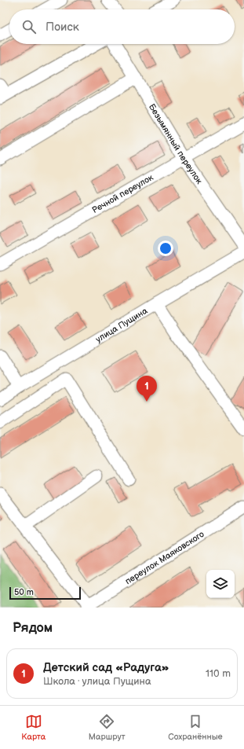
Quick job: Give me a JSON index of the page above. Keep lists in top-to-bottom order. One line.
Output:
{"streets":{"street":["Безымянный переулок","Речной переулок","улица Пущина","переулок Маяковского"]},"crossings":[["Безымянный переулок","Речной переулок"]],"scale_bar":"50 m","page":{"search":"Поиск","pins":"1","scale":"50 m","heading":"Рядом","list":[{"mark":"1","name":"Детский сад «Радуга»","note":"Школа · улица Пущина","value":"110 m"}],"nav":["Карта","Маршрут","Сохранённые"]}}
